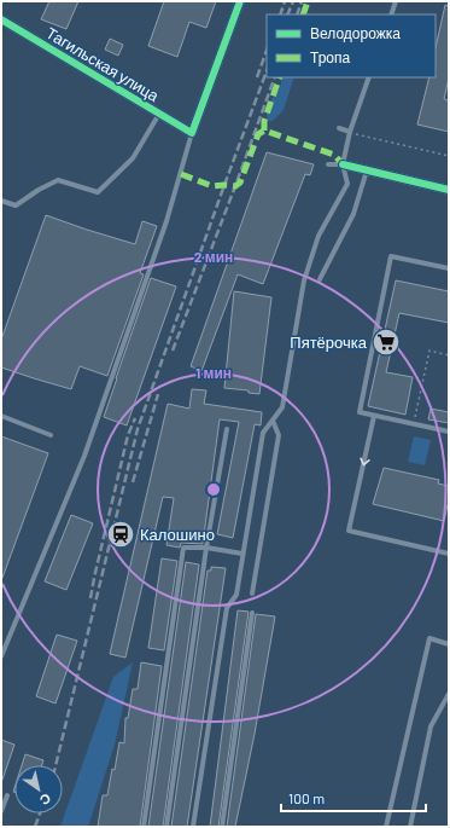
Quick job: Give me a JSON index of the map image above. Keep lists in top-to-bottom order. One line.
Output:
{"streets":{"street":["Тагильская улица"]},"places":{"supermarket":["Пятёрочка"],"station":["Калошино"]},"legend":["Велодорожка","Тропа"],"scale_bar":"100 m","north":"bottom right","rings":["2 мин","1 мин"]}
